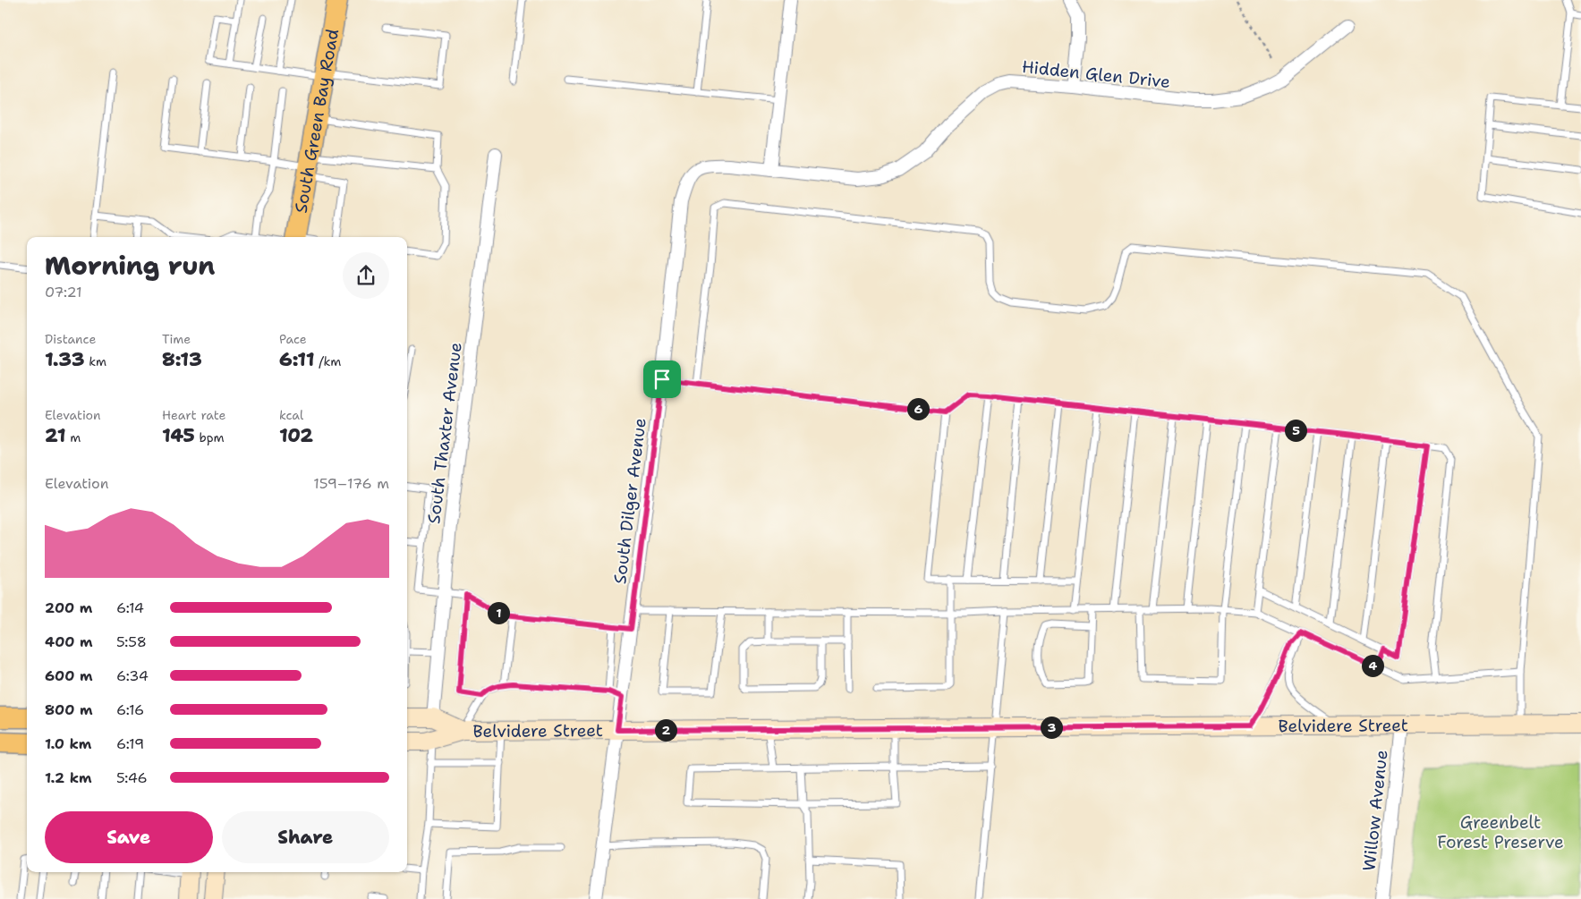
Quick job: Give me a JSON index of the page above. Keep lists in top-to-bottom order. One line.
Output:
{"streets":{"main road":["South Green Bay Road","Belvidere Street"],"street":["Hidden Glen Drive","South Thaxter Avenue","South Dilger Avenue","Willow Avenue"]},"crossings":[["Hidden Glen Drive","South Dilger Avenue"],["South Thaxter Avenue","Belvidere Street"],["South Dilger Avenue","Belvidere Street"],["Belvidere Street","Willow Avenue"]],"parks":["Greenbelt Forest Preserve"],"page":{"heading":["Morning run","07:21"],"stats":[["Distance","1.33 km"],["Time","8:13"],["Pace","6:11 /km"],["Elevation","21 m"],["Heart rate","145 bpm"],["kcal","102"]],"pins":["6","5","1","4","3","2"],"chart":["Elevation","159–176 m"],"list":[{"name":"200 m","note":"6:14"},{"name":"400 m","note":"5:58"},{"name":"600 m","note":"6:34"},{"name":"800 m","note":"6:16"},{"name":"1.0 km","note":"6:19"},{"name":"1.2 km","note":"5:46"}],"buttons":["Save","Share"]}}
